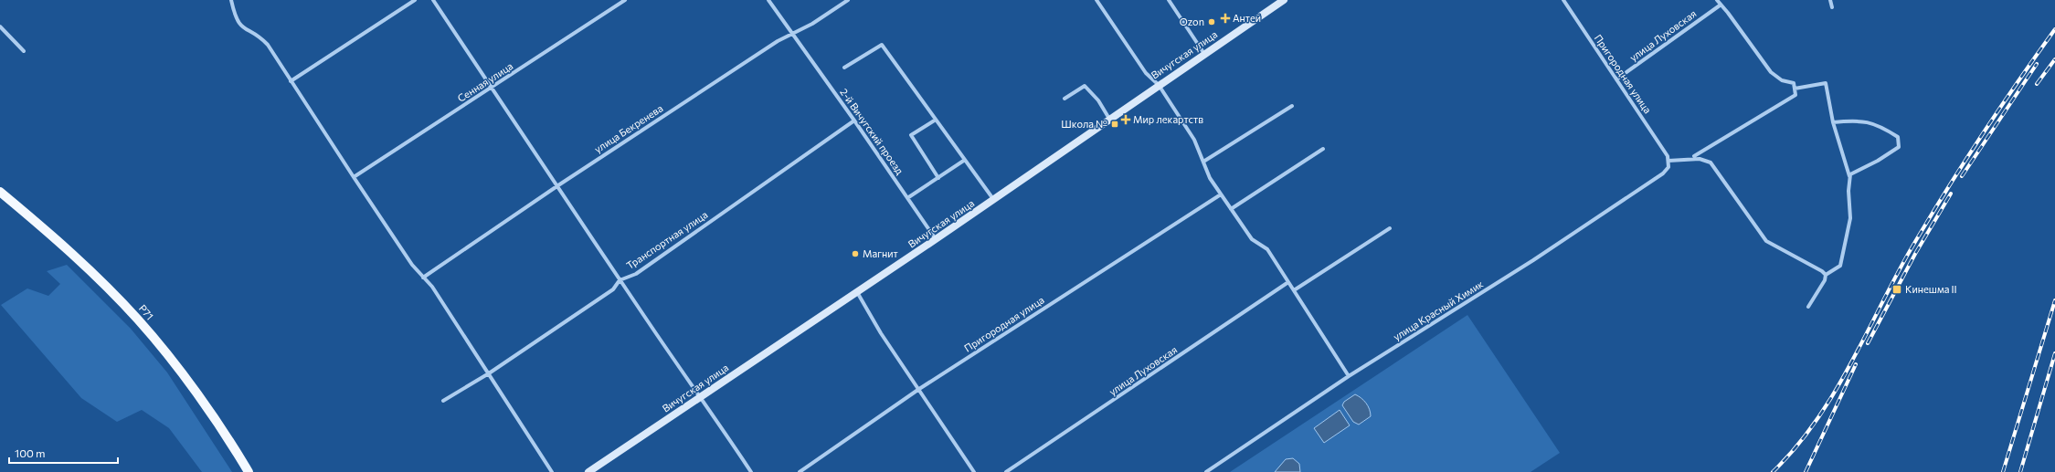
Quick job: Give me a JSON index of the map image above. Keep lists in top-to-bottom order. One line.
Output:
{"streets":{"main road":["Вичугская улица","Р71"],"street":["улица Луховская","Пригородная улица","Сенная улица","улица Бекренева","2-й Вичугский проезд","Транспортная улица","улица Красный Химик"]},"crossings":[["улица Луховская","Пригородная улица"],["Вичугская улица","2-й Вичугский проезд"],["Пригородная улица","улица Красный Химик"],["улица Бекренева","2-й Вичугский проезд"],["2-й Вичугский проезд","Транспортная улица"]],"places":{"health":["Антей","Мир лекартств"],"other":["Ozon","Магнит"],"transit":["Школа №","Кинешма II"]},"scale_bar":"100 m"}
